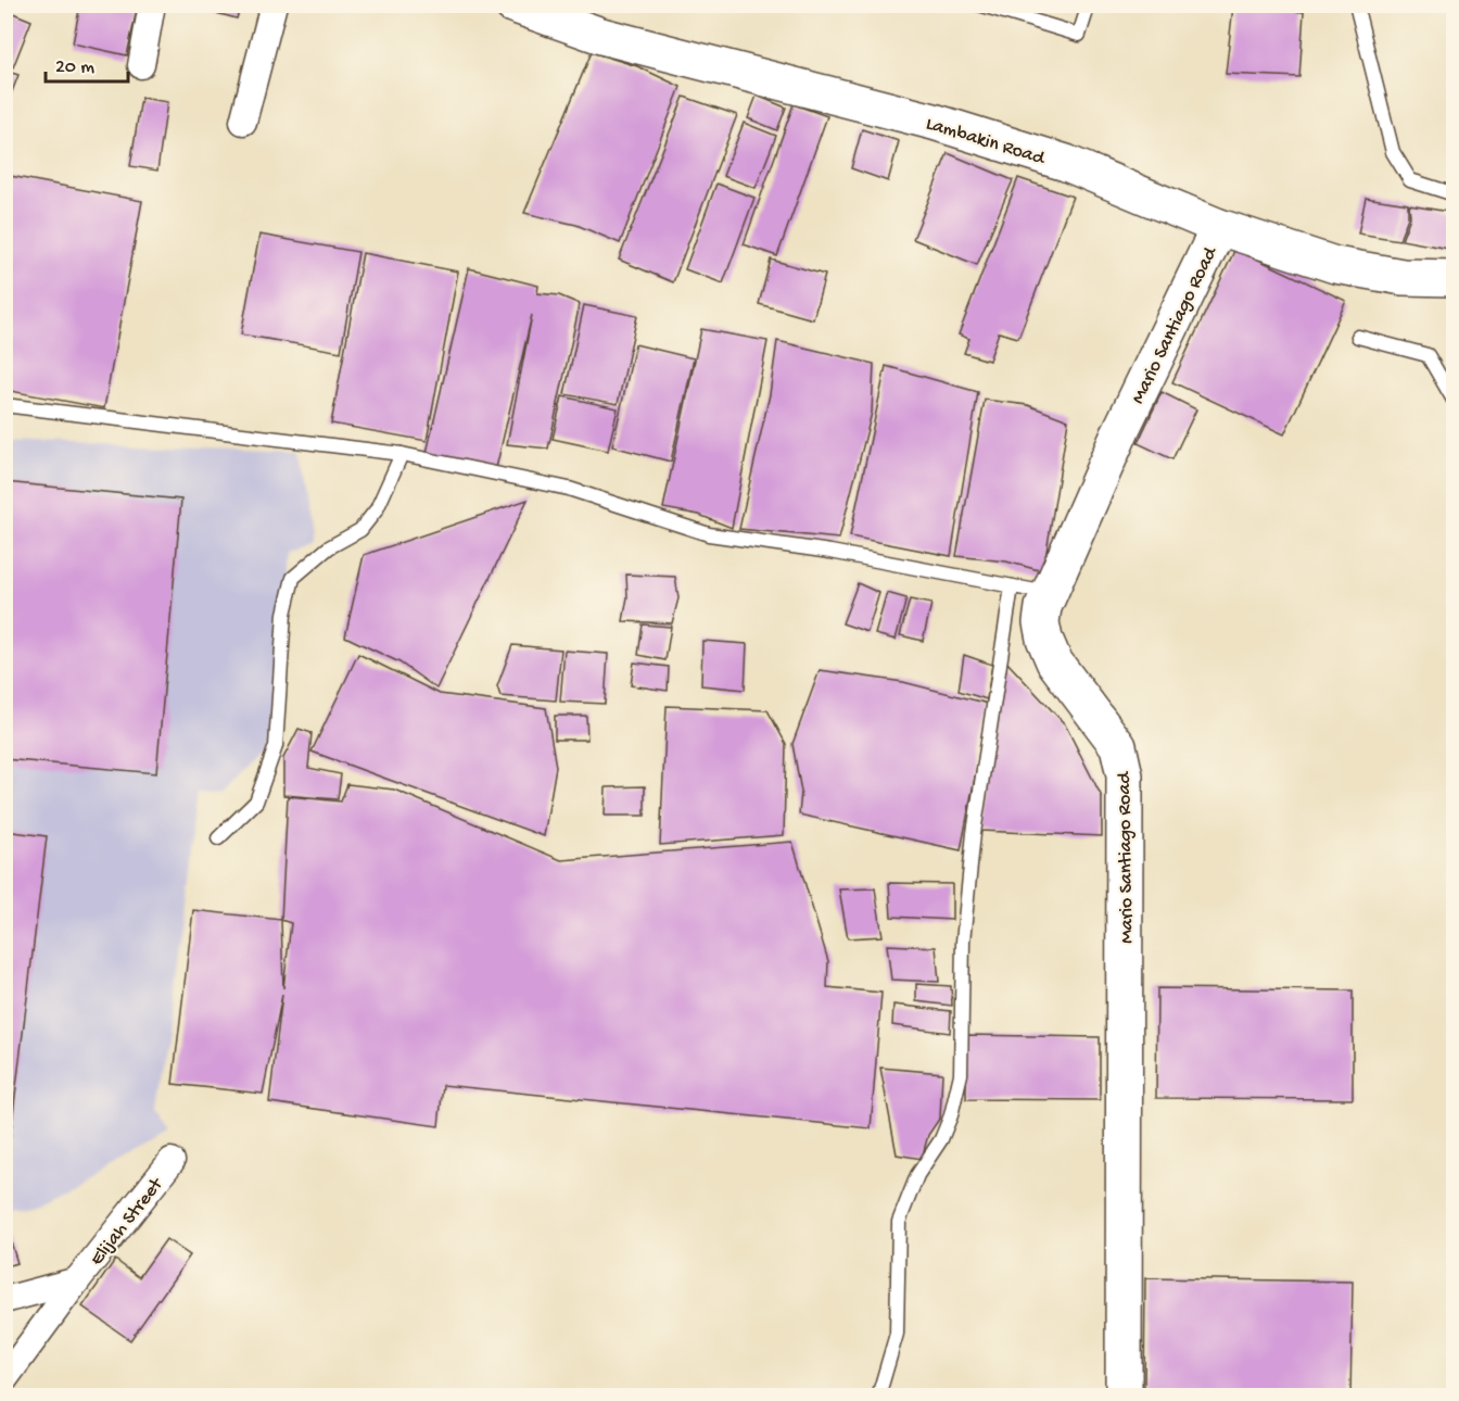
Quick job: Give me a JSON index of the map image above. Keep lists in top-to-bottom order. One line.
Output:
{"streets":{"street":["Lambakin Road","Mario Santiago Road","Elijah Street"]},"crossings":[["Lambakin Road","Mario Santiago Road"]],"scale_bar":"20 m"}
